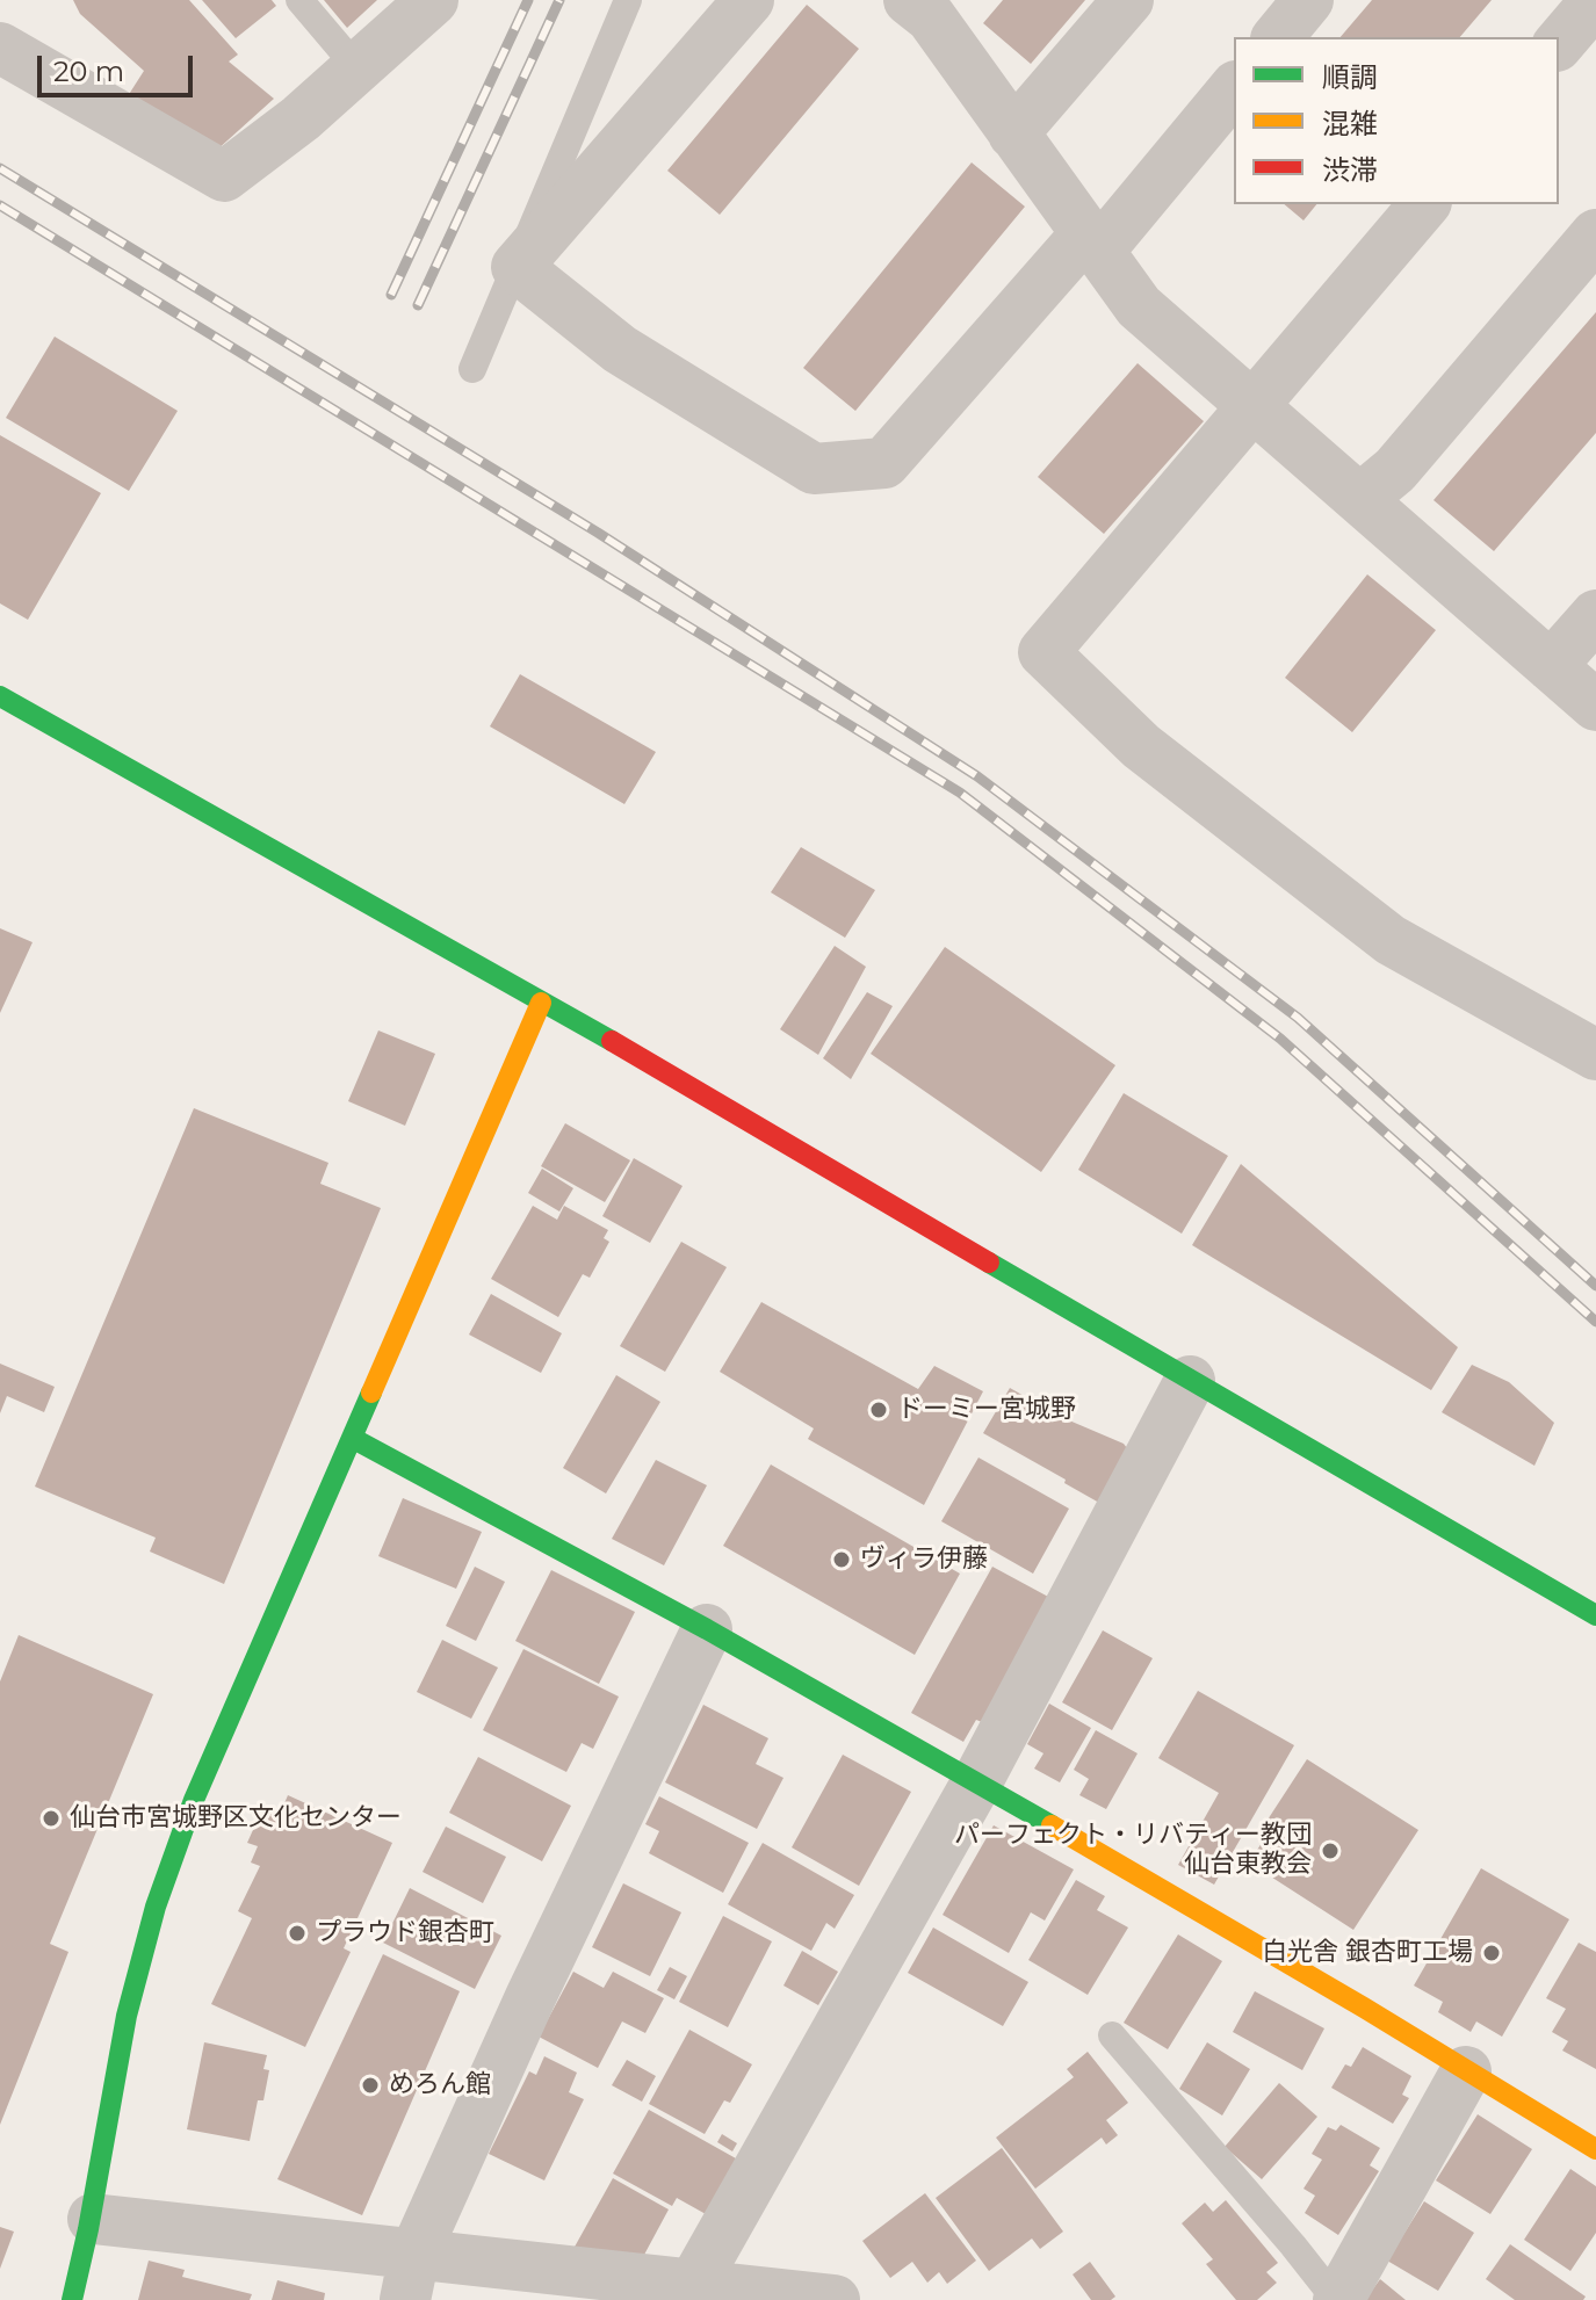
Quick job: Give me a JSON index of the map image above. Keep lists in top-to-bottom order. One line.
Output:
{"places":["ドーミー宮城野","ヴィラ伊藤","仙台市宮城野区文化センター","パーフェクト・リバティー教団 仙台東教会","プラウド銀杏町","白光舎 銀杏町工場","めろん館"],"legend":["順調","混雑","渋滞"],"scale_bar":"20 m"}
